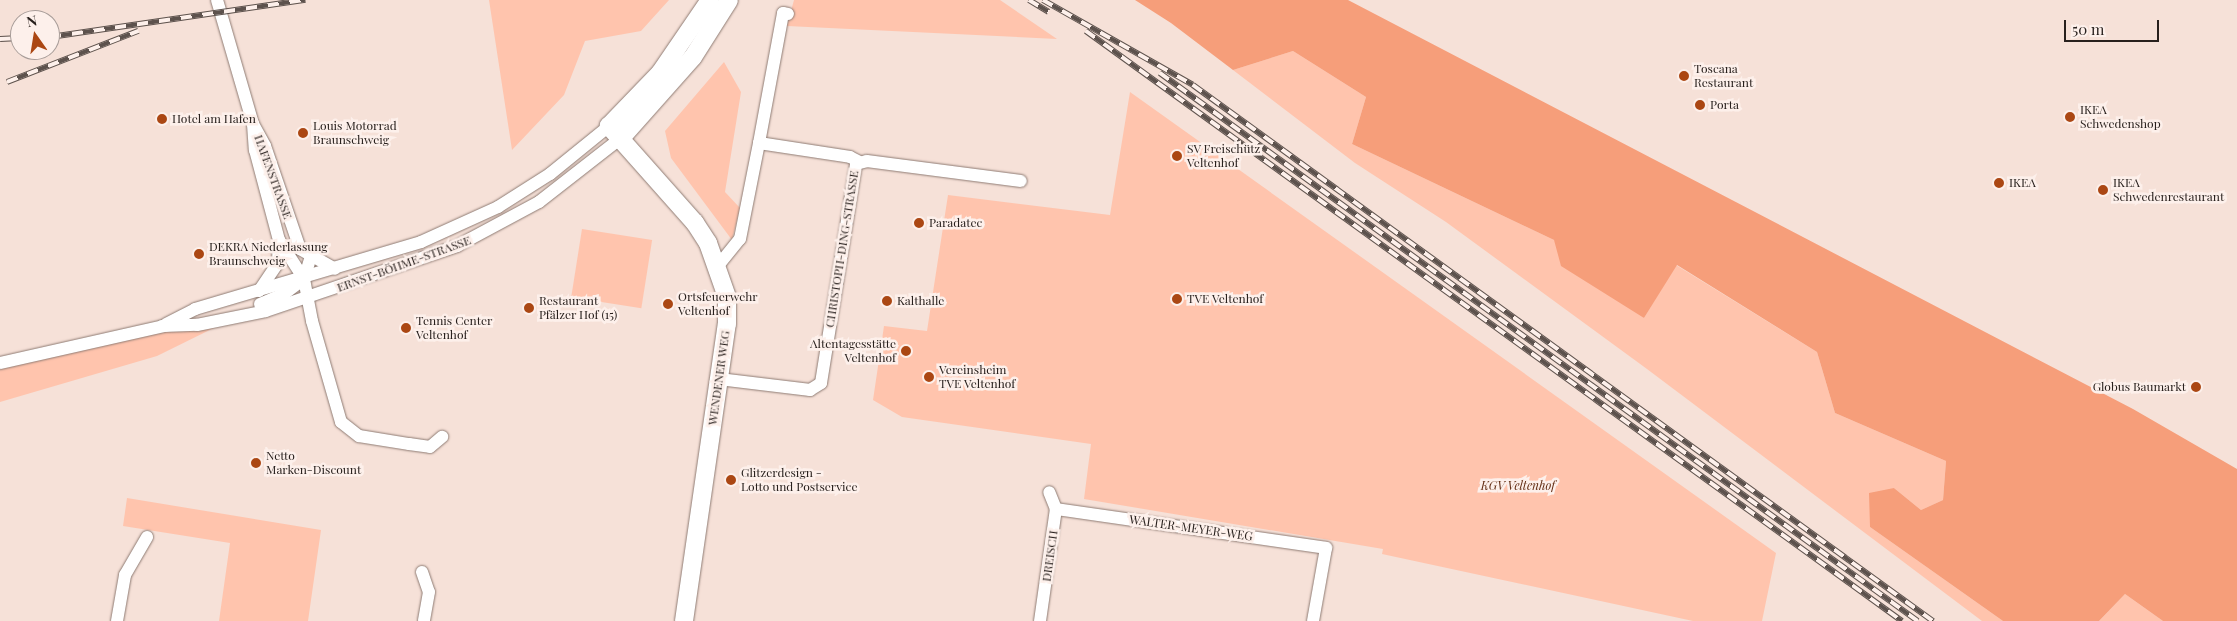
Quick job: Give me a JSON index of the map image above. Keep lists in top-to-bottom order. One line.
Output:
{"streets":{"street":["HAFENSTRASSE","CHRISTOPH-DING-STRASSE","ERNST-BÖHME-STRASSE","WENDENER WEG","WALTER-MEYER-WEG","DREISCH"]},"crossings":[["HAFENSTRASSE","ERNST-BÖHME-STRASSE"],["CHRISTOPH-DING-STRASSE","WENDENER WEG"],["ERNST-BÖHME-STRASSE","WENDENER WEG"],["WALTER-MEYER-WEG","DREISCH"]],"parks":["KGV Veltenhof"],"places":["Toscana Restaurant","Porta","IKEA Schwedenshop","Hotel am Hafen","Louis Motorrad Braunschweig","SV Freischütz Veltenhof","IKEA","IKEA Schwedenrestaurant","Paradatec","DEKRA Niederlassung Braunschweig","TVE Veltenhof","Kalthalle","Ortsfeuerwehr Veltenhof","Restaurant Pfälzer Hof (15)","Tennis Center Veltenhof","Altentagesstätte Veltenhof","Vereinsheim TVE Veltenhof","Globus Baumarkt","Netto Marken-Discount","Glitzerdesign - Lotto und Postservice"],"scale_bar":"50 m","north":"top"}
